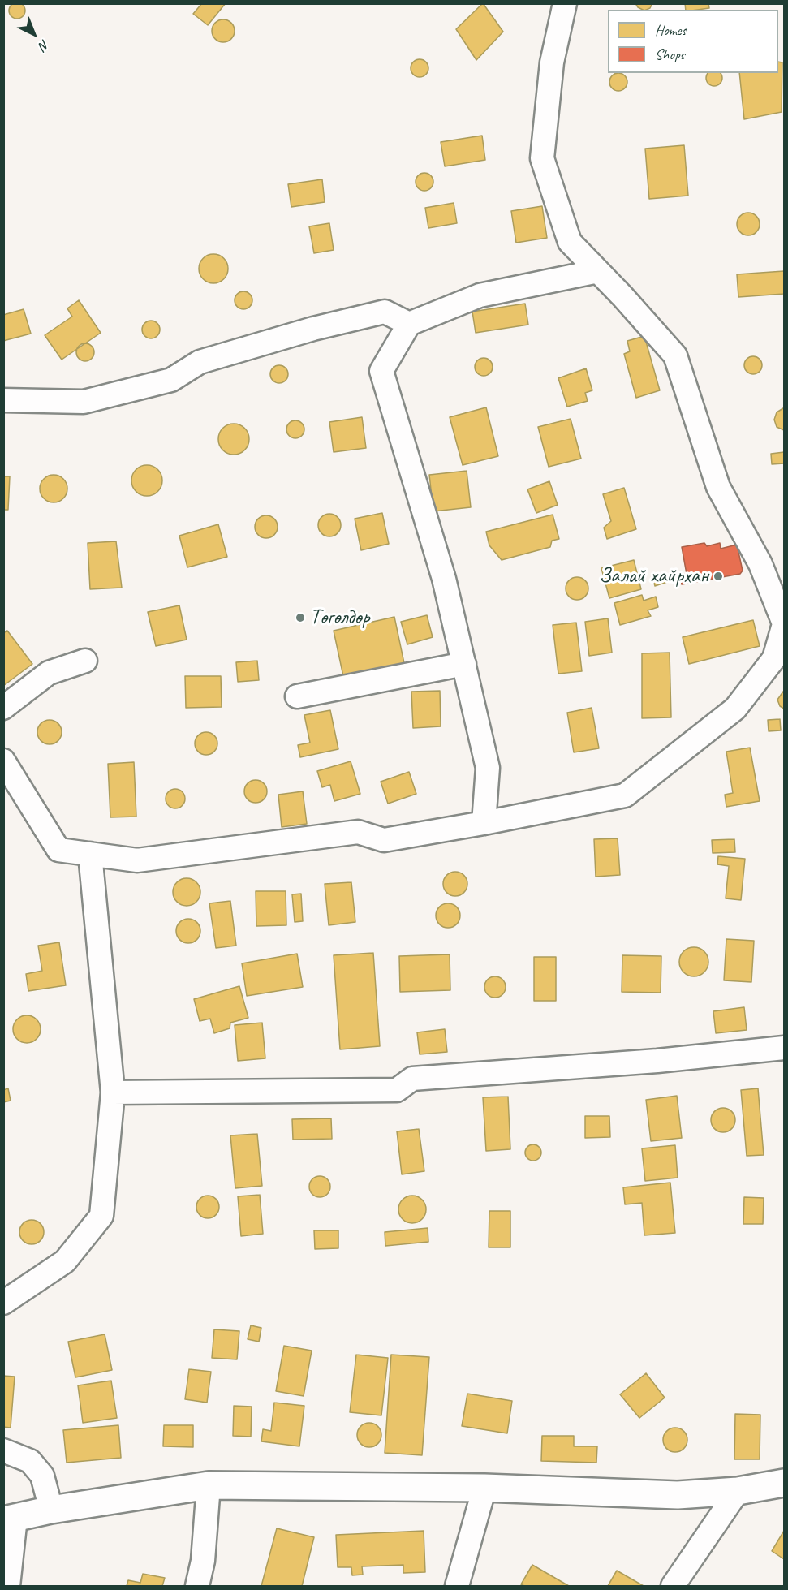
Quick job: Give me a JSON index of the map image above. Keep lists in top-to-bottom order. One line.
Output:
{"places":["Залай хайрхан","Төгөлдөр"],"legend":["Homes","Shops"],"north":"bottom right"}
